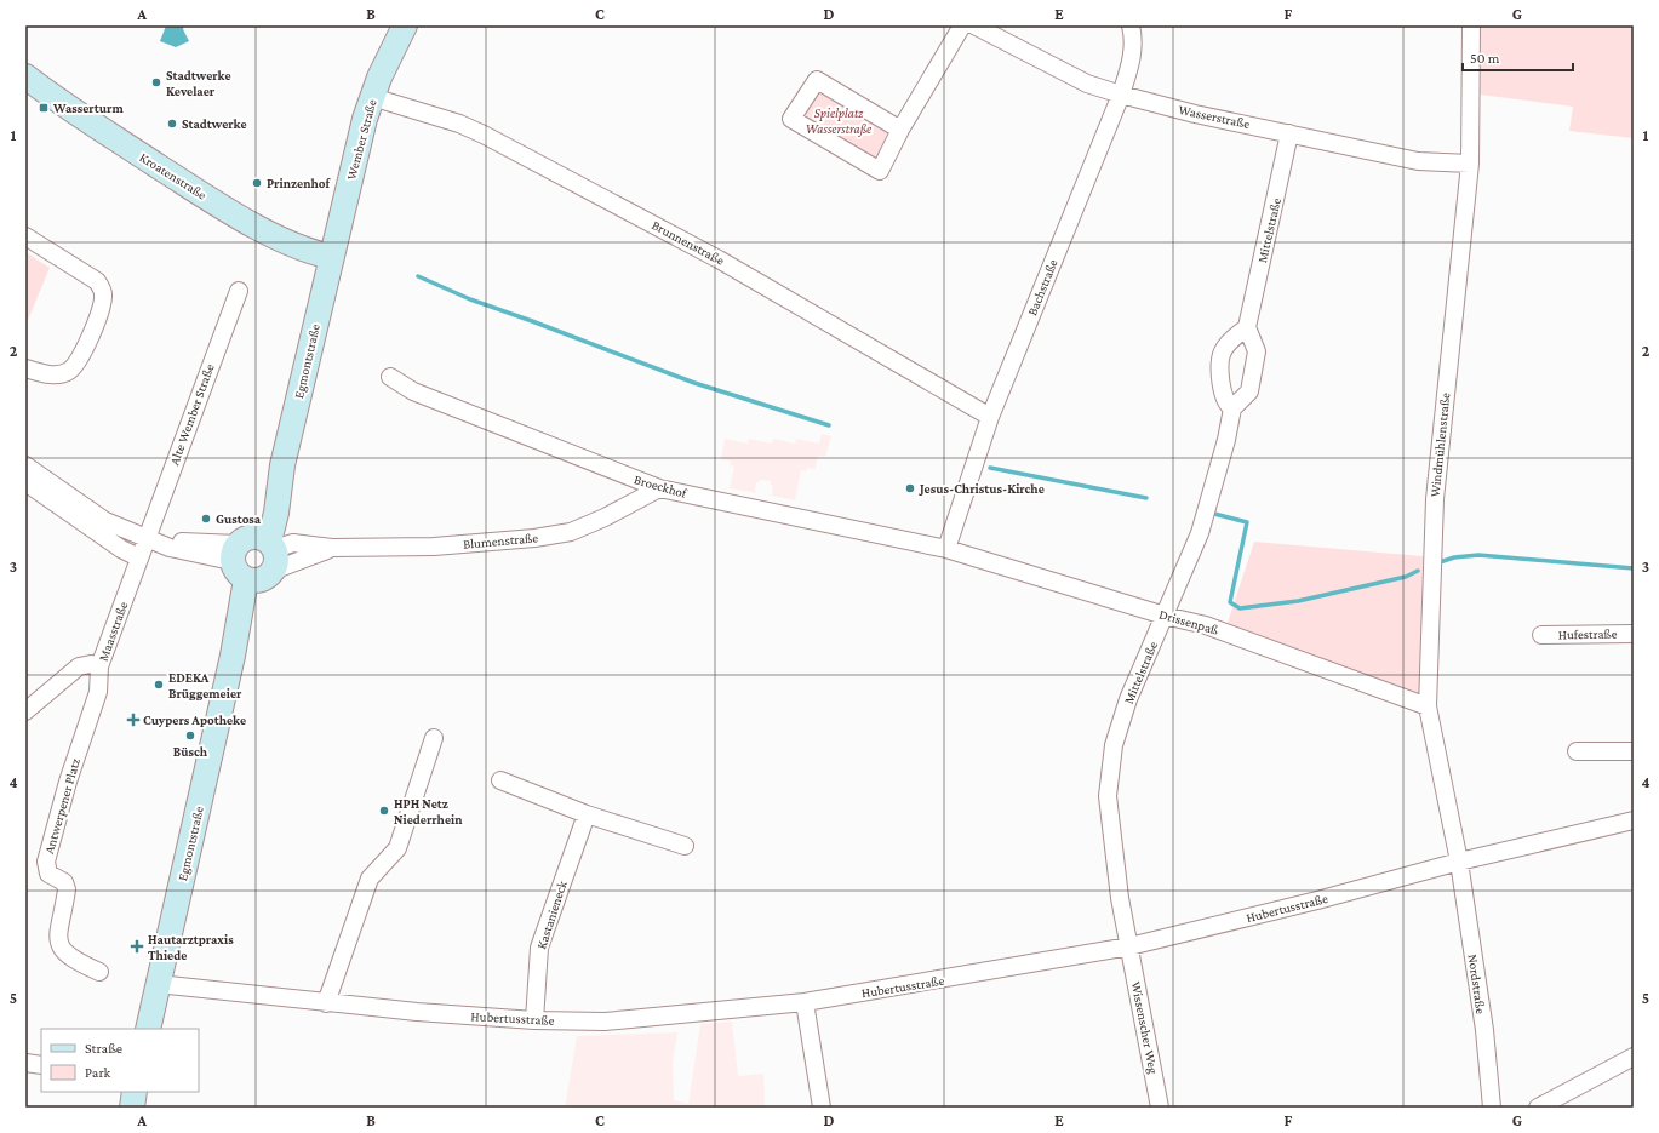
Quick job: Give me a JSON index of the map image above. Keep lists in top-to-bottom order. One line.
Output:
{"streets":{"street":["Wasserstraße","Wember Straße","Kroatenstraße","Mittelstraße","Brunnenstraße","Bachstraße","Egmontstraße","Alte Wember Straße","Windmühlenstraße","Broeckhof","Blumenstraße","Drissenpaß","Maasstraße","Hufestraße","Antwerpener Platz","Hubertusstraße","Kastanieneck","Nordstraße","Wissenscher Weg"]},"crossings":[["Wasserstraße","Mittelstraße"],["Wasserstraße","Bachstraße"],["Wasserstraße","Windmühlenstraße"],["Wember Straße","Kroatenstraße"],["Wember Straße","Brunnenstraße"],["Wember Straße","Egmontstraße"],["Kroatenstraße","Egmontstraße"],["Mittelstraße","Drissenpaß"],["Mittelstraße","Hubertusstraße"],["Mittelstraße","Wissenscher Weg"],["Brunnenstraße","Bachstraße"],["Bachstraße","Broeckhof"],["Bachstraße","Drissenpaß"],["Egmontstraße","Blumenstraße"],["Egmontstraße","Hubertusstraße"],["Alte Wember Straße","Maasstraße"],["Windmühlenstraße","Drissenpaß"],["Windmühlenstraße","Hubertusstraße"],["Windmühlenstraße","Nordstraße"],["Broeckhof","Blumenstraße"],["Broeckhof","Drissenpaß"],["Maasstraße","Antwerpener Platz"],["Hubertusstraße","Kastanieneck"],["Hubertusstraße","Nordstraße"],["Hubertusstraße","Wissenscher Weg"]],"parks":["Spielplatz Wasserstraße"],"places":{"other":["Stadtwerke Kevelaer","Stadtwerke","Prinzenhof","Jesus-Christus-Kirche","Gustosa","EDEKA Brüggemeier","Büsch","HPH Netz Niederrhein"],"transit":["Wasserturm"],"health":["Cuypers Apotheke","Hautarztpraxis Thiede"]},"legend":["Straße","Park"],"scale_bar":"50 m","grid":{"columns":["A","B","C","D","E","F","G"],"rows":["1","2","3","4","5"]}}
